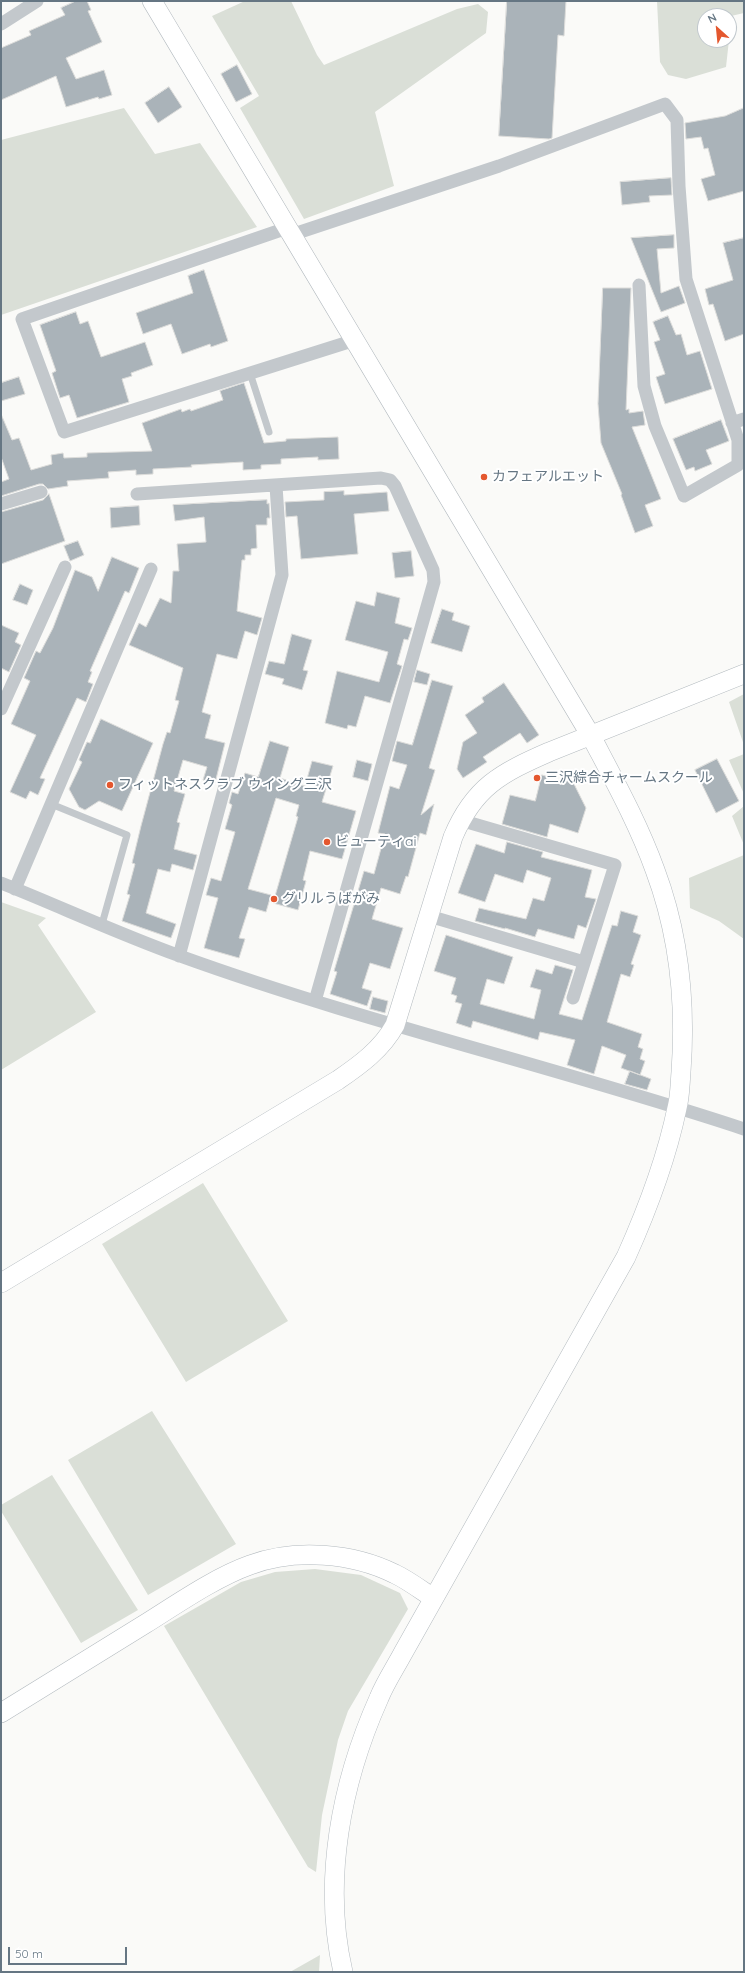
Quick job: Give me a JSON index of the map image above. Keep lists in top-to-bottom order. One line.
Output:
{"places":["カフェアルエット","三沢綜合チャームスクール","フィットネスクラブ ウイング三沢","ビューティai","グリルうばがみ"],"scale_bar":"50 m","north":"top left"}
